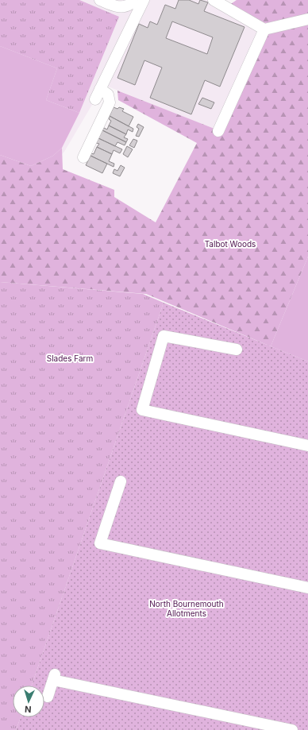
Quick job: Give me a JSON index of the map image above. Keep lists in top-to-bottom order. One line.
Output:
{"parks":["Talbot Woods","Slades Farm","North Bournemouth Allotments"],"north":"bottom"}
